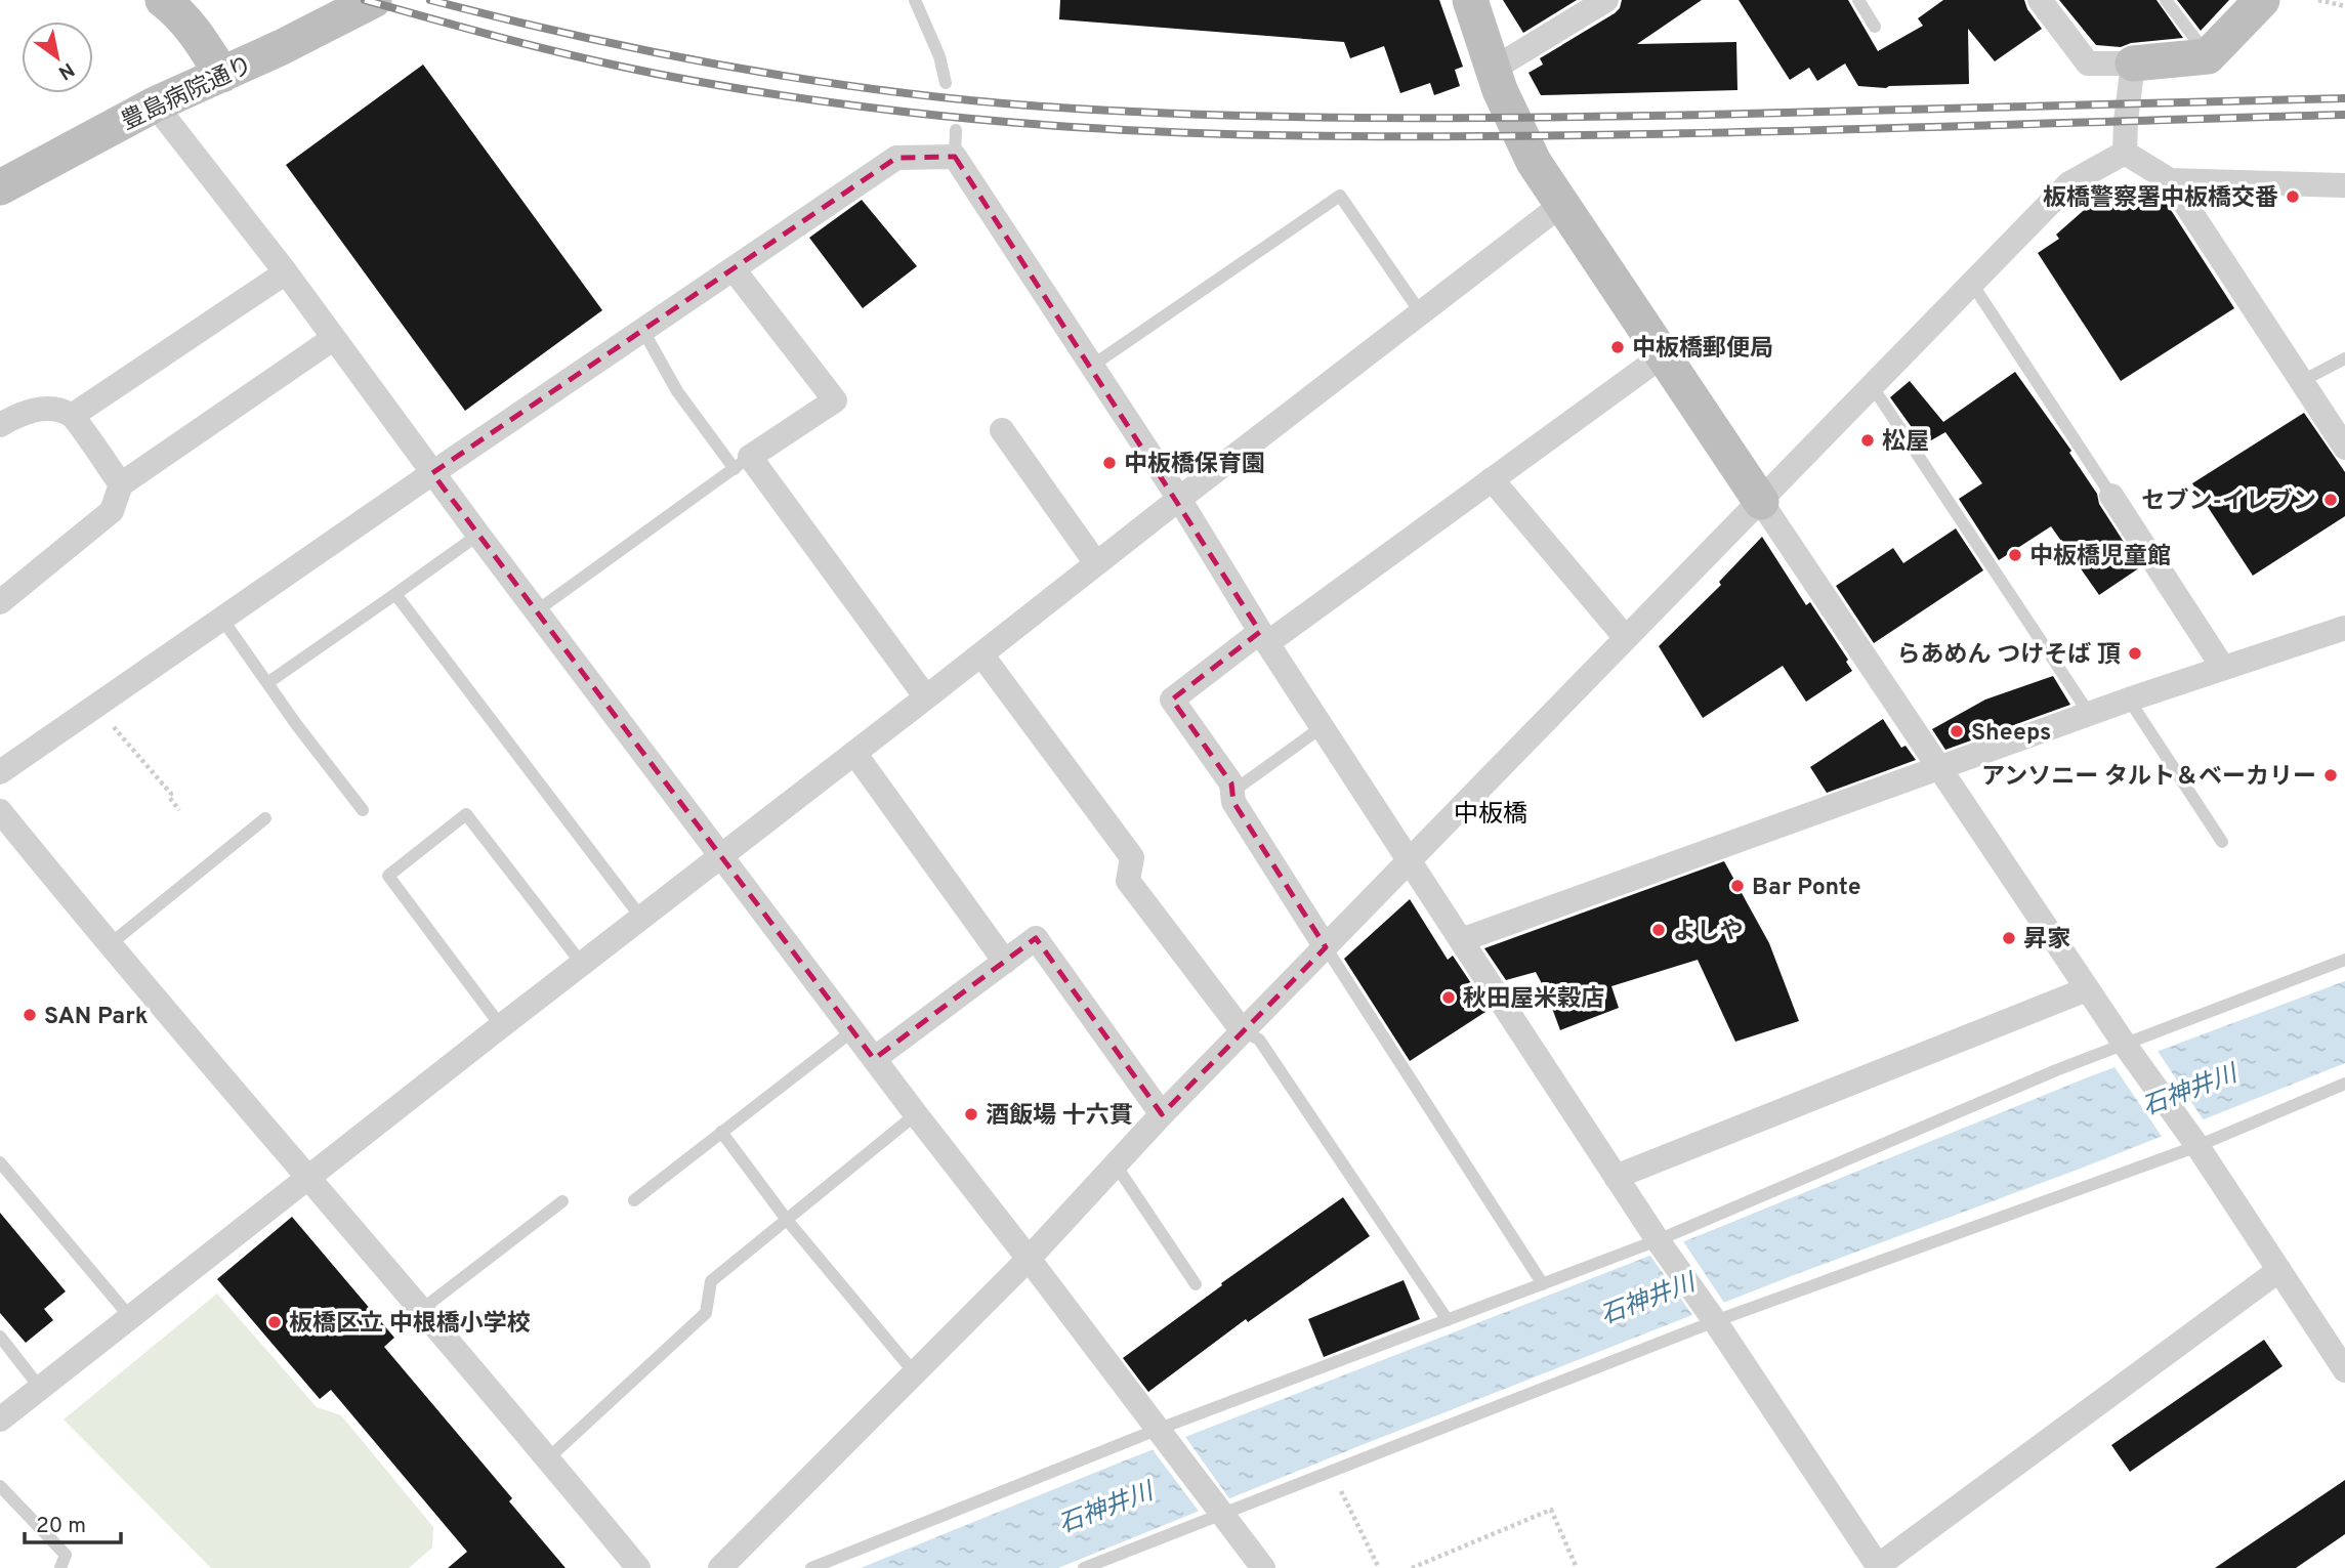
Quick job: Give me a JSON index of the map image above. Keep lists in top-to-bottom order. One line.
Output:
{"streets":{"street":["豊島病院通り"]},"districts":["中板橋"],"water":["石神井川"],"places":["板橋警察署中板橋交番","中板橋郵便局","松屋","中板橋保育園","セブン-イレブン","中板橋児童館","らあめん つけそば 頂","Sheeps","アンソニー タルト＆ベーカリー","Bar Ponte","よしや","昇家","秋田屋米穀店","SAN Park","酒飯場 十六貫","板橋区立 中根橋小学校"],"scale_bar":"20 m","north":"bottom right"}
